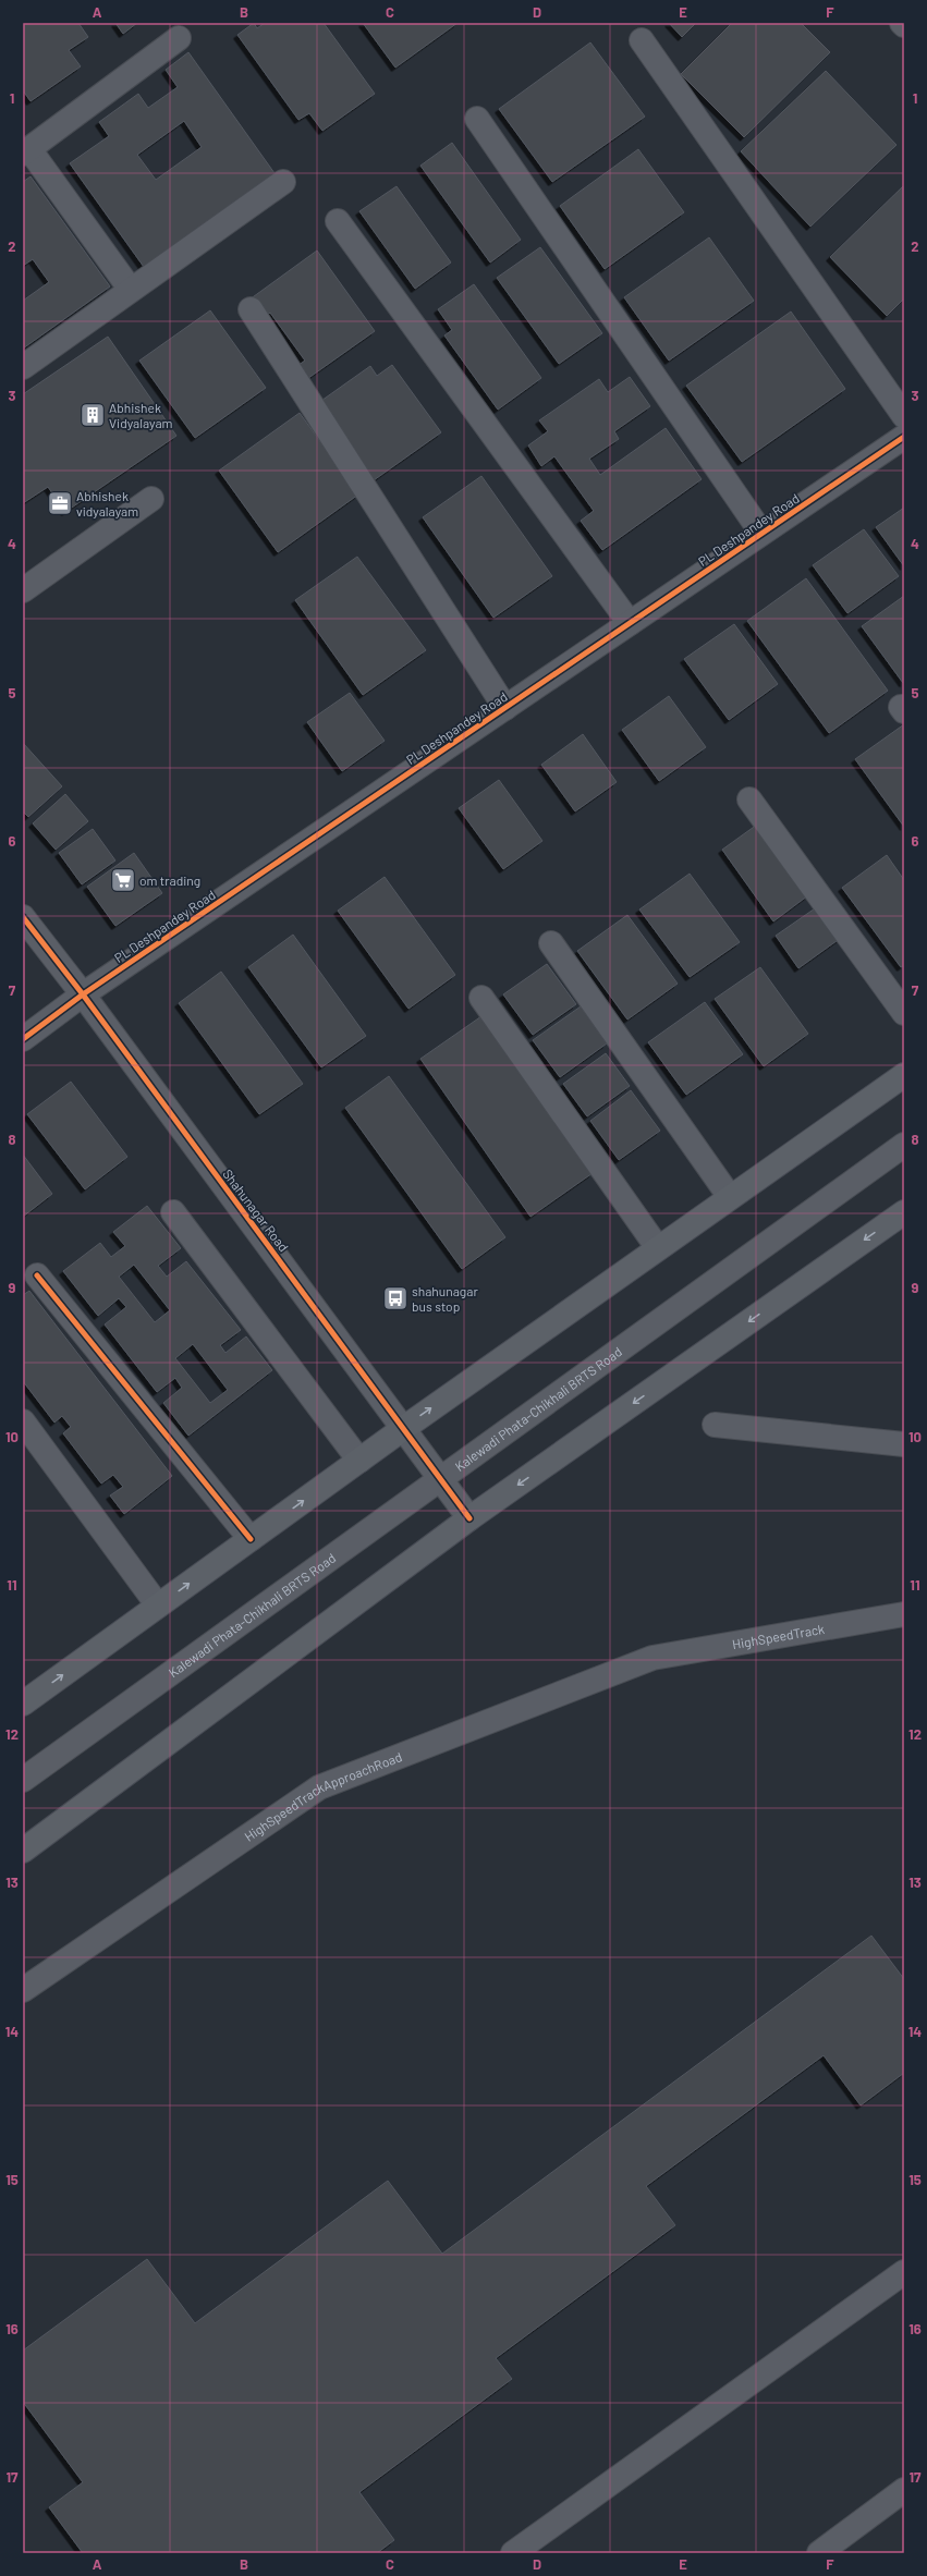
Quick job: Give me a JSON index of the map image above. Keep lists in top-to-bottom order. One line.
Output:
{"streets":{"street":["PL Deshpandey Road","Shahunagar Road","Kalewadi Phata-Chikhali BRTS Road","HighSpeedTrack","HighSpeedTrackApproachRoad"]},"crossings":[["PL Deshpandey Road","Shahunagar Road"],["Shahunagar Road","Kalewadi Phata-Chikhali BRTS Road"],["HighSpeedTrack","HighSpeedTrackApproachRoad"]],"places":{"building":["Abhishek Vidyalayam"],"office":["Abhishek vidyalayam"],"supermarket":["om trading"],"bus stop":["shahunagar bus stop"]},"grid":{"columns":["A","B","C","D","E","F"],"rows":["1","2","3","4","5","6","7","8","9","10","11","12","13","14","15","16","17"]}}
